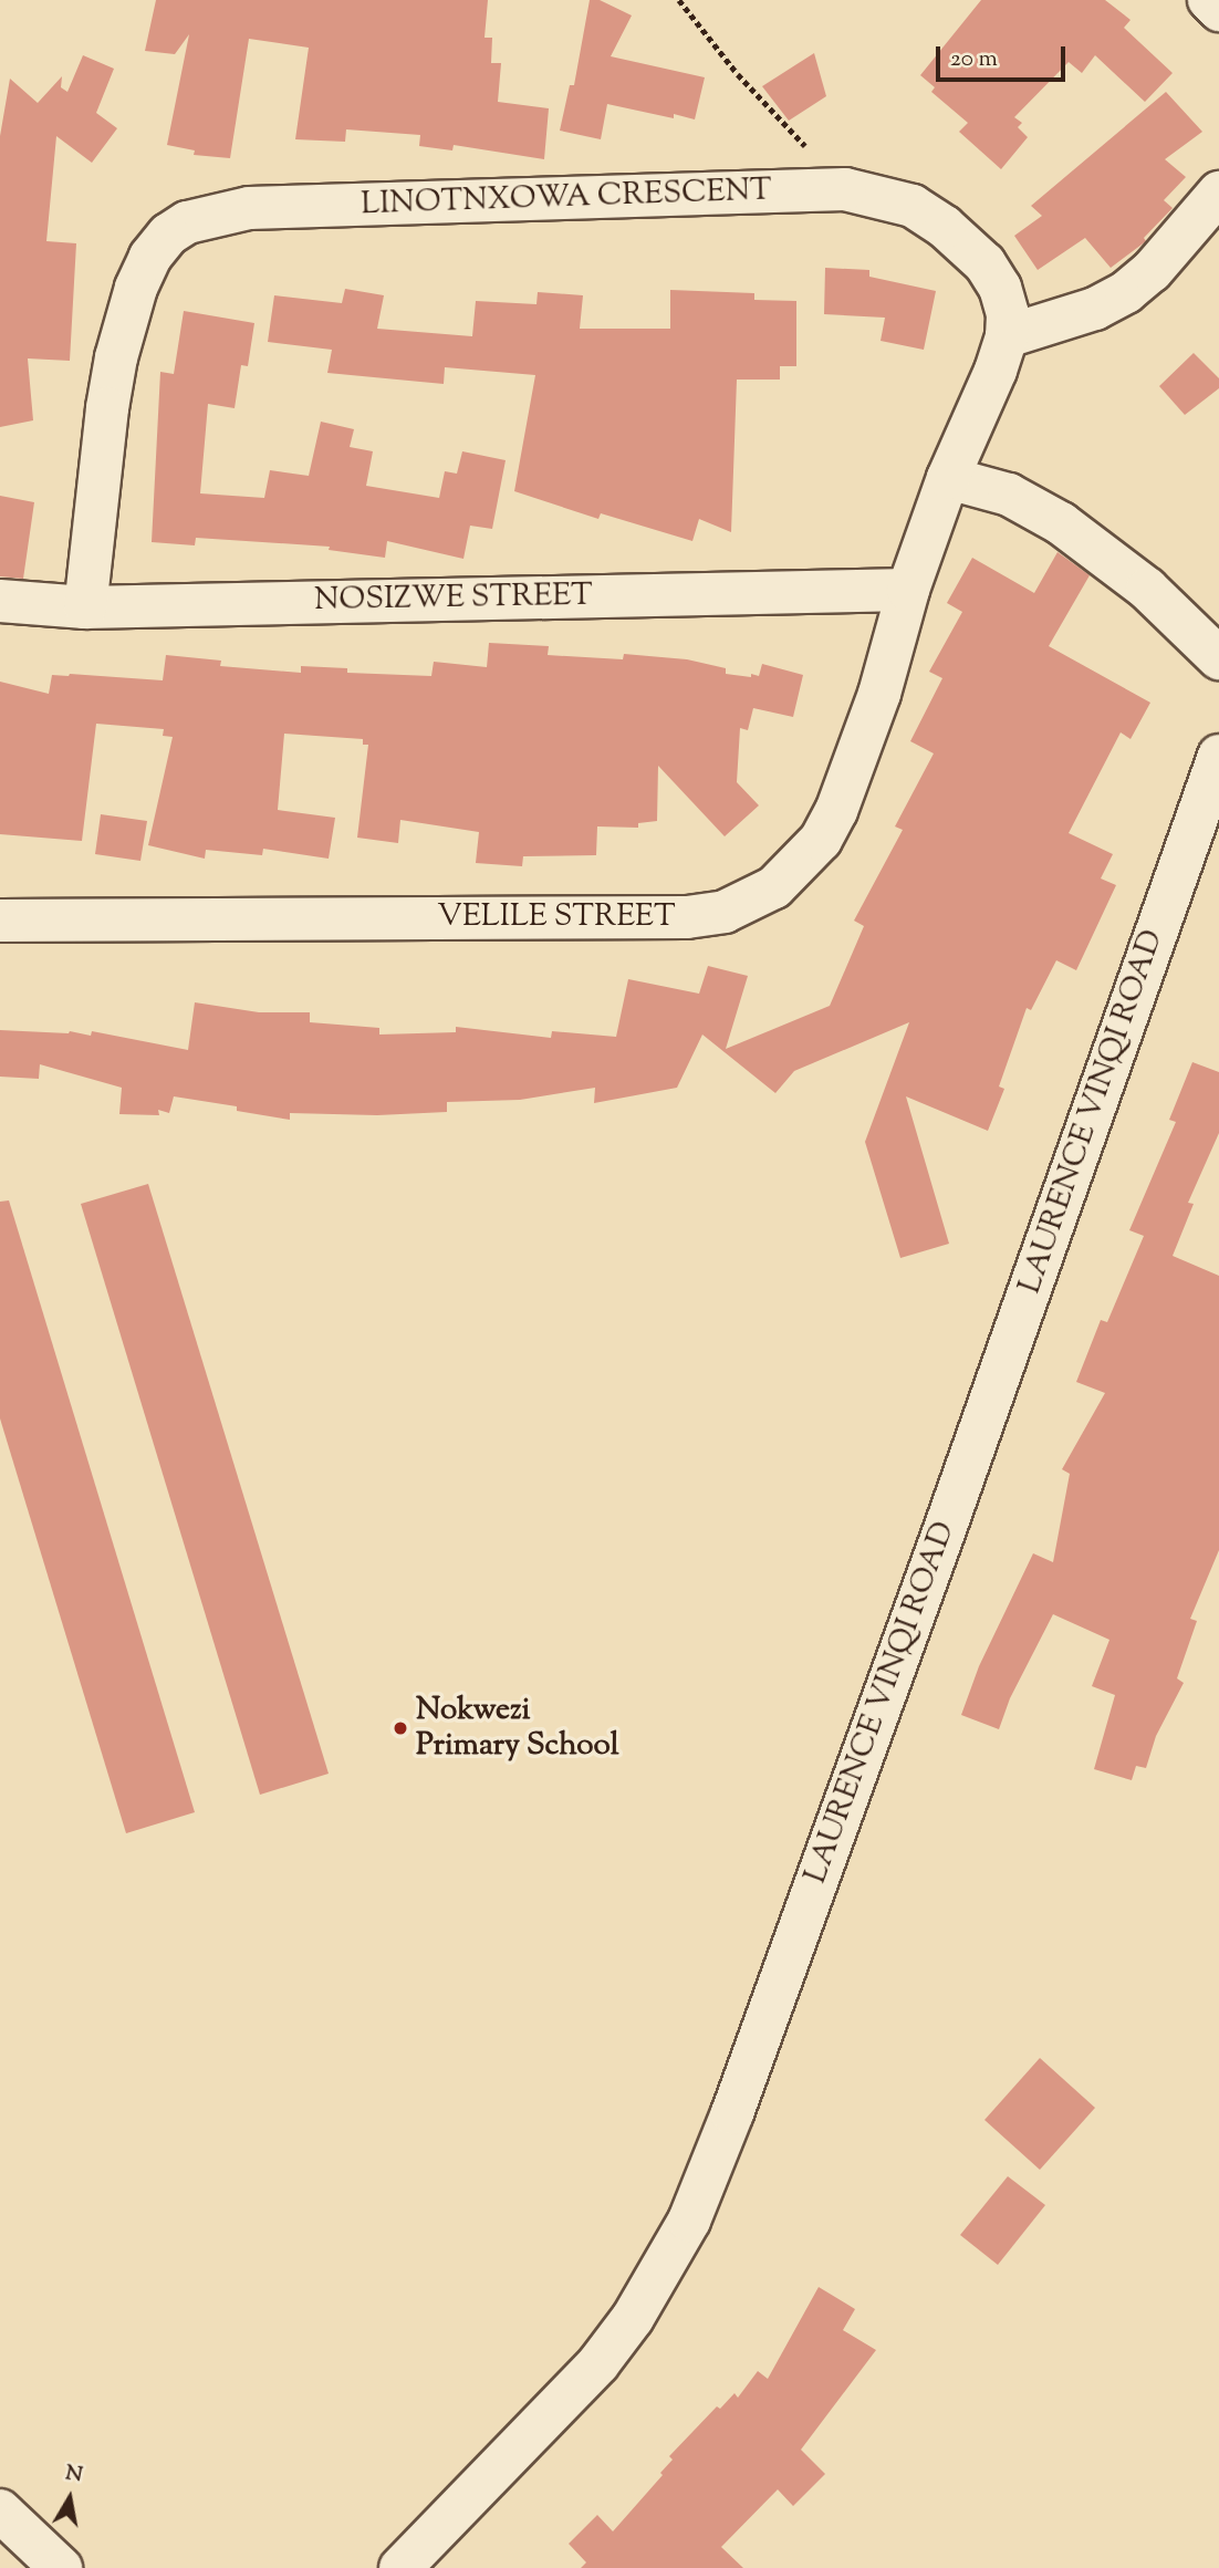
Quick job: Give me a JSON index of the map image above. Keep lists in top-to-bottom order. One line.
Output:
{"streets":{"street":["LINOTNXOWA CRESCENT","NOSIZWE STREET","VELILE STREET","LAURENCE VINQI ROAD"]},"crossings":[["LINOTNXOWA CRESCENT","NOSIZWE STREET"],["LINOTNXOWA CRESCENT","VELILE STREET"],["NOSIZWE STREET","VELILE STREET"]],"places":["Nokwezi Primary School"],"scale_bar":"20 m","north":"top"}
